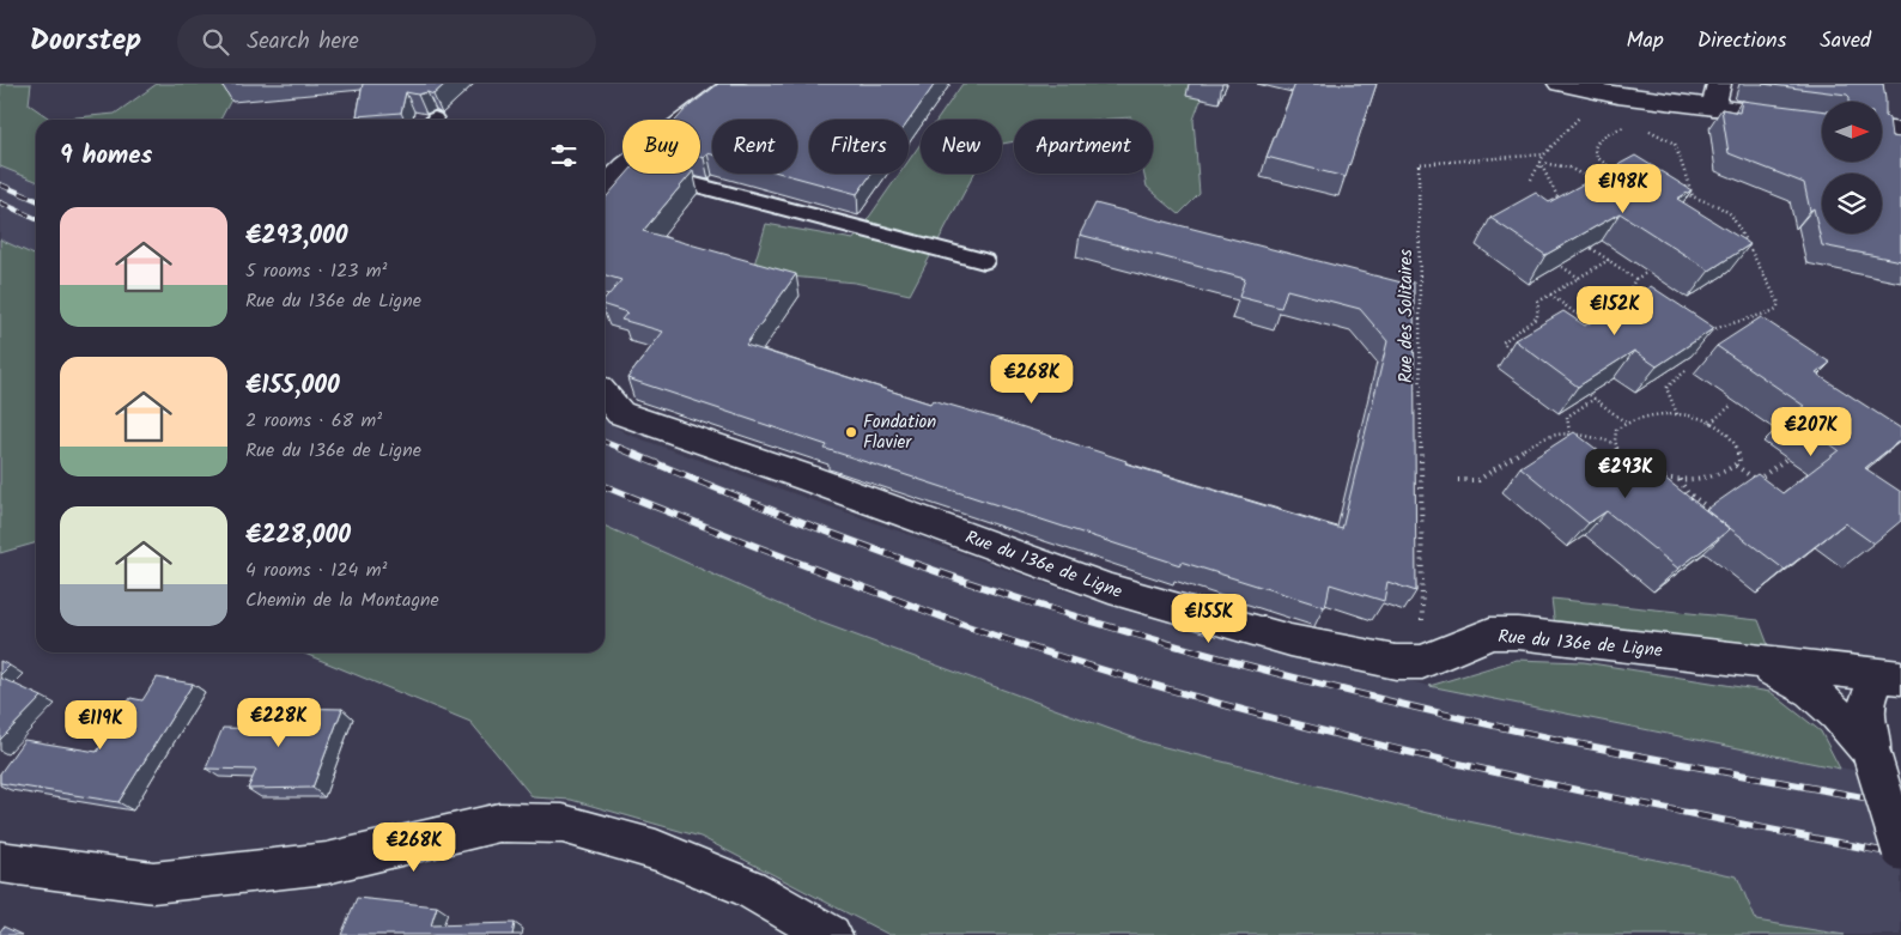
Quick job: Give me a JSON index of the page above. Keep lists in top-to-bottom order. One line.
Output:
{"streets":{"street":["Rue du 136e de Ligne"],"path":["Rue des Solitaires"]},"crossings":[["Rue des Solitaires","Rue du 136e de Ligne"]],"places":["Fondation Flavier"],"north":"right","page":{"header":"Doorstep","search":"Search here","nav":["Map","Directions","Saved"],"chip":["Buy","Rent","Filters","New","Apartment"],"heading":"9 homes","price":["€198K","€152K","€268K","€207K","€293K","€155K","€228K","€119K","€268K"],"list":[{"name":"€293,000","note":"5 rooms · 123 m² · Rue du 136e de Ligne"},{"name":"€155,000","note":"2 rooms · 68 m² · Rue du 136e de Ligne"},{"name":"€228,000","note":"4 rooms · 124 m² · Chemin de la Montagne"}]}}
